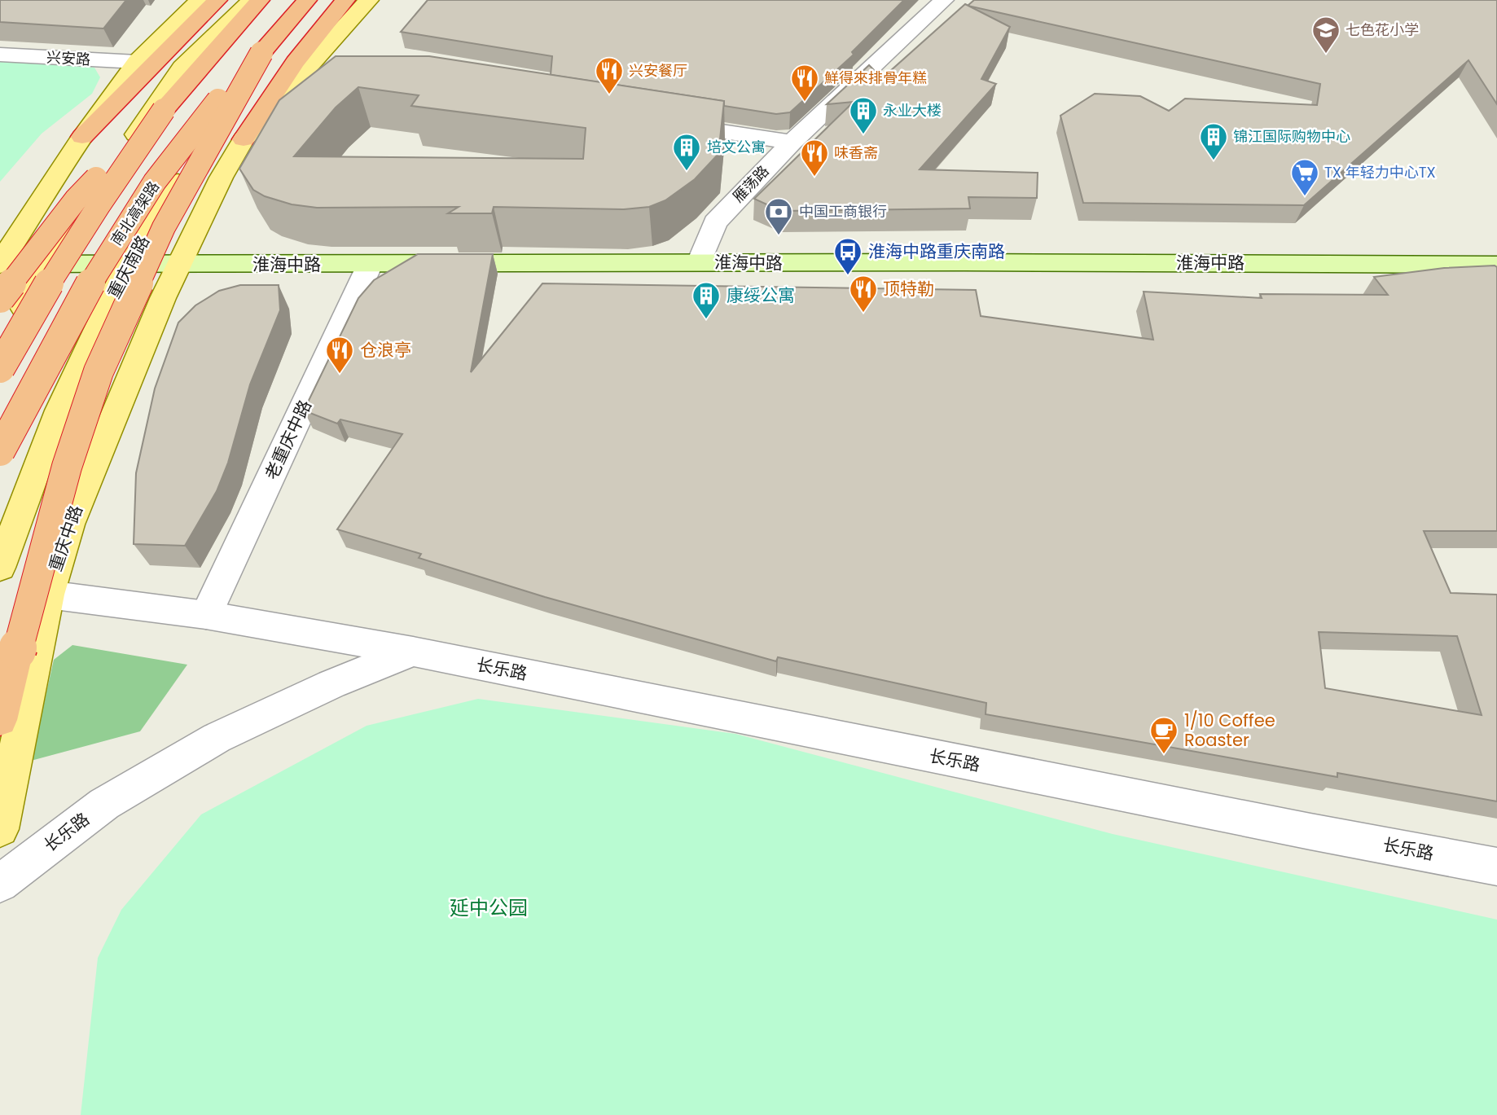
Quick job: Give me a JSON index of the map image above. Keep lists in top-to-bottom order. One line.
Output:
{"streets":{"highway":["南北高架路"],"main road":["淮海中路","重庆南路","重庆中路"],"street":["兴安路","雁荡路","老重庆中路","长乐路"]},"crossings":[["雁荡路","淮海中路"],["淮海中路","重庆南路"],["淮海中路","老重庆中路"],["淮海中路","重庆中路"],["老重庆中路","长乐路"],["重庆中路","长乐路"]],"parks":["延中公园"],"places":{"school or university":["七色花小学"],"restaurant":["兴安餐厅","鮮得來排骨年糕","味香斋","顶特勒","仓浪亭"],"building":["永业大楼","锦江国际购物中心","培文公寓","康绥公寓"],"supermarket":["TX 年轻力中心TX"],"bank":["中国工商银行"],"bus stop":["淮海中路重庆南路"],"cafe":["1/10 Coffee Roaster"]}}
